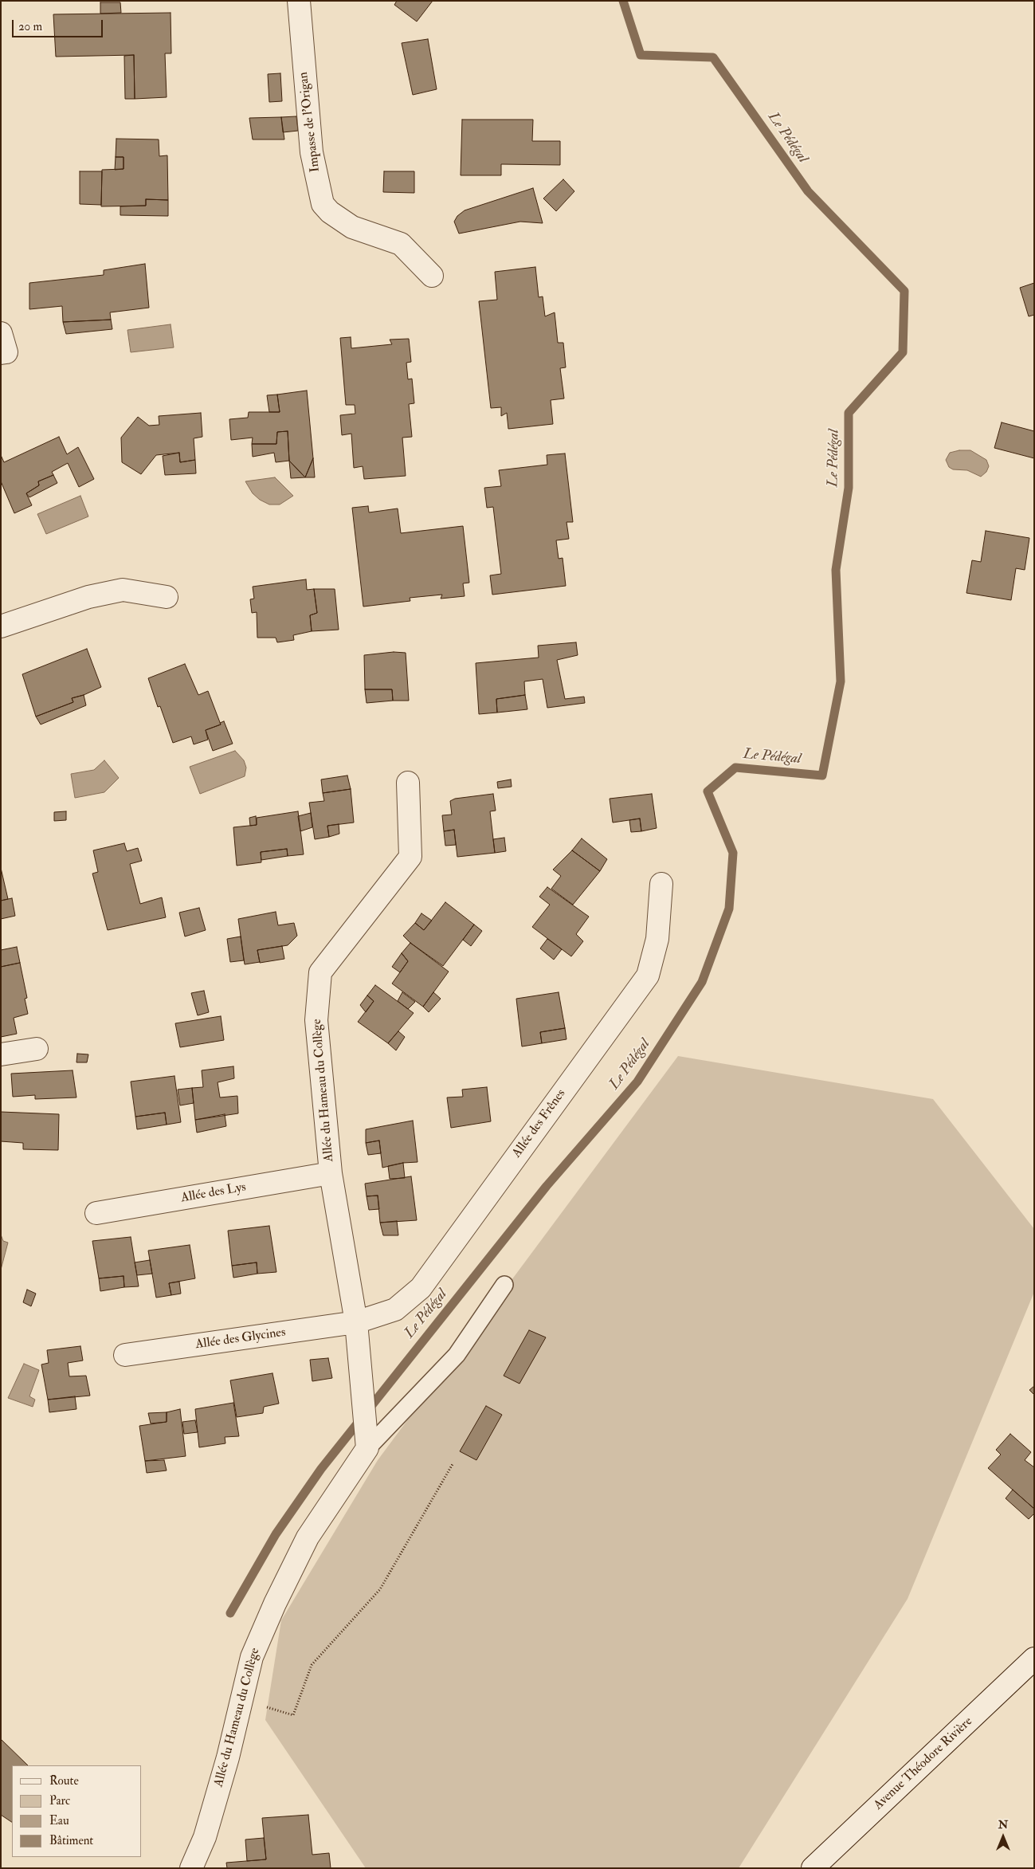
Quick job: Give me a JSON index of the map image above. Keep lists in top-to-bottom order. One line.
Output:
{"streets":{"street":["Impasse de l'Origan","Allée du Hameau du Collège","Allée des Frênes","Allée des Lys","Allée des Glycines","Avenue Théodore Rivière"]},"crossings":[["Allée du Hameau du Collège","Allée des Frênes"],["Allée du Hameau du Collège","Allée des Lys"],["Allée du Hameau du Collège","Allée des Glycines"],["Allée des Frênes","Allée des Glycines"]],"water":["Le Pédégal"],"legend":["Route","Parc","Eau","Bâtiment"],"scale_bar":"20 m","north":"top"}
